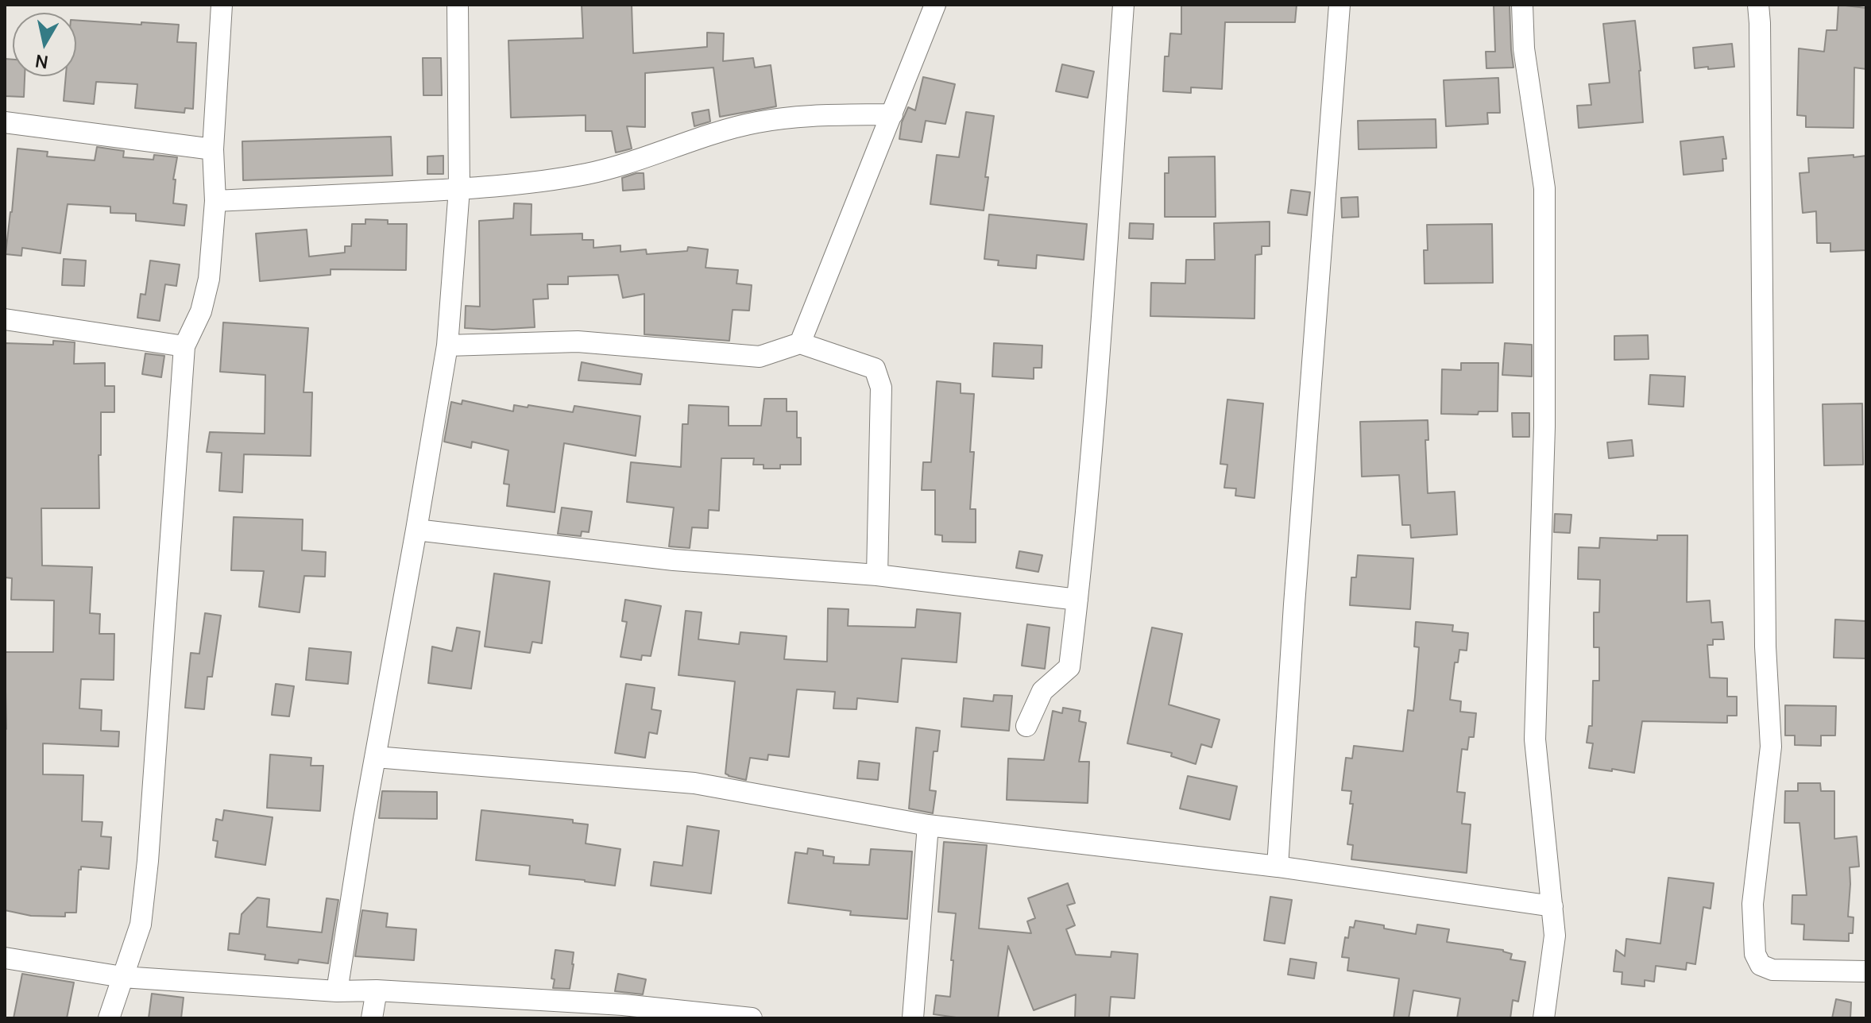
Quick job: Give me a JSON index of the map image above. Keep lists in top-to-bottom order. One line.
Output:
{"north":"bottom"}
